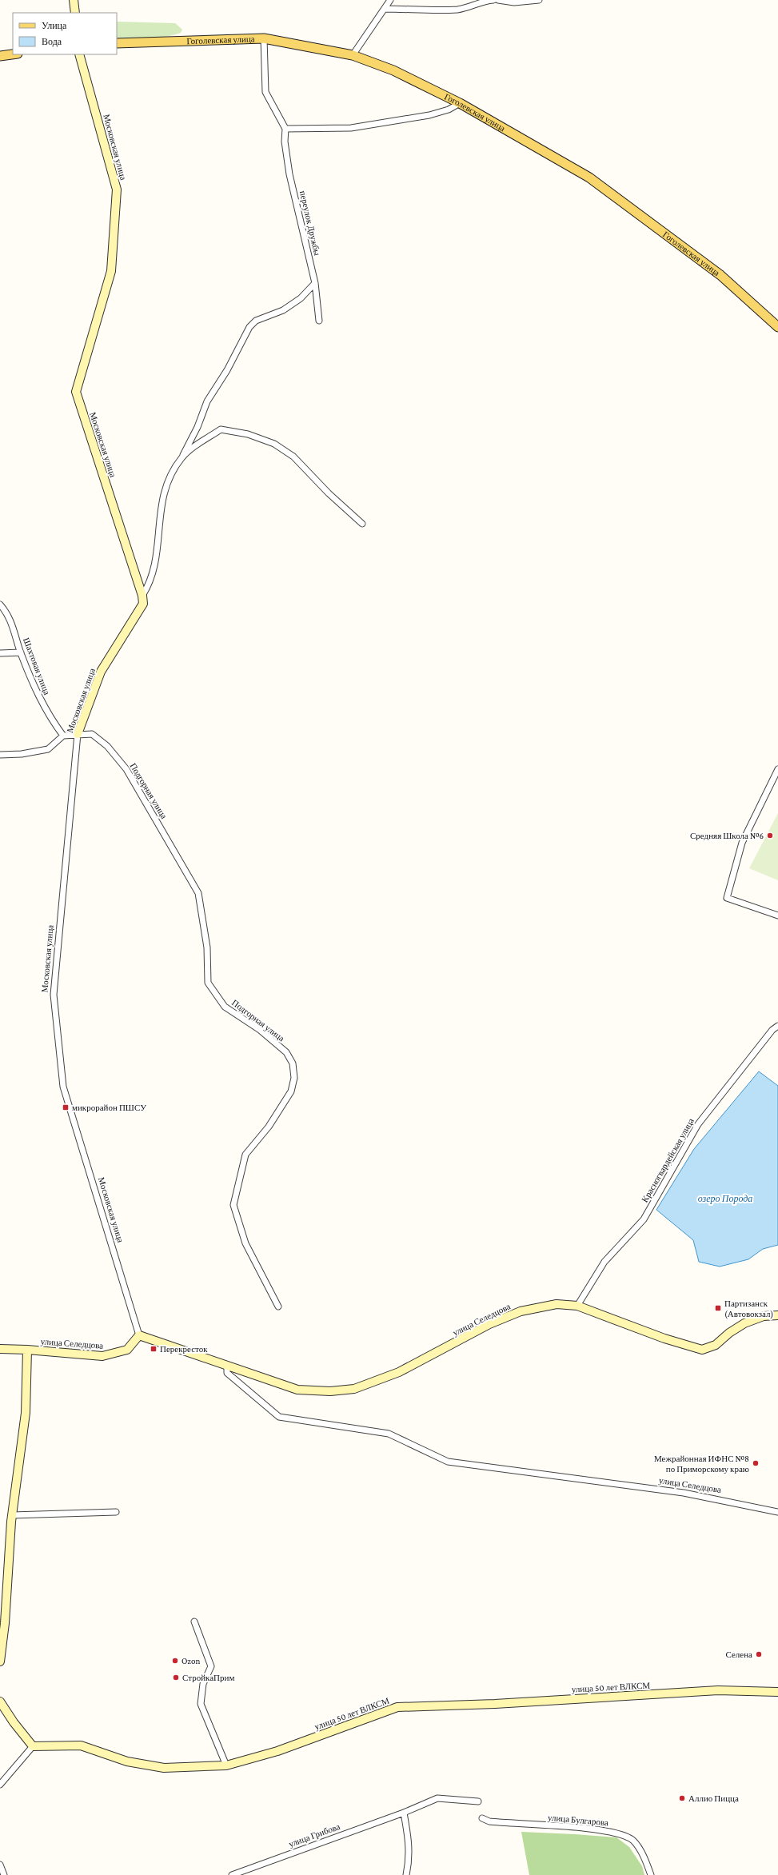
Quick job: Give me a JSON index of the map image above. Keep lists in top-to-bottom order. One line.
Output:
{"streets":{"main road":["Гоголевская улица"],"street":["Московская улица","переулок Дружбы","Шахтовая улица","Подгорная улица","Красногвардейская улица","улица Селедцова","улица 50 лет ВЛКСМ","улица Булгарова","улица Грибова"]},"crossings":[["Гоголевская улица","переулок Дружбы"],["Московская улица","Подгорная улица"],["Московская улица","улица Селедцова"],["Красногвардейская улица","улица Селедцова"]],"water":["озеро Порода"],"places":{"other":["Средняя Школа №6","Межрайонная ИФНС №8 по Приморскому краю","Селена","Ozon","СтройкаПрим","Аллио Пицца"],"transit":["микрорайон ПШСУ","Партизанск (Автовокзал)","Перекресток"]},"legend":["Улица","Вода"]}
